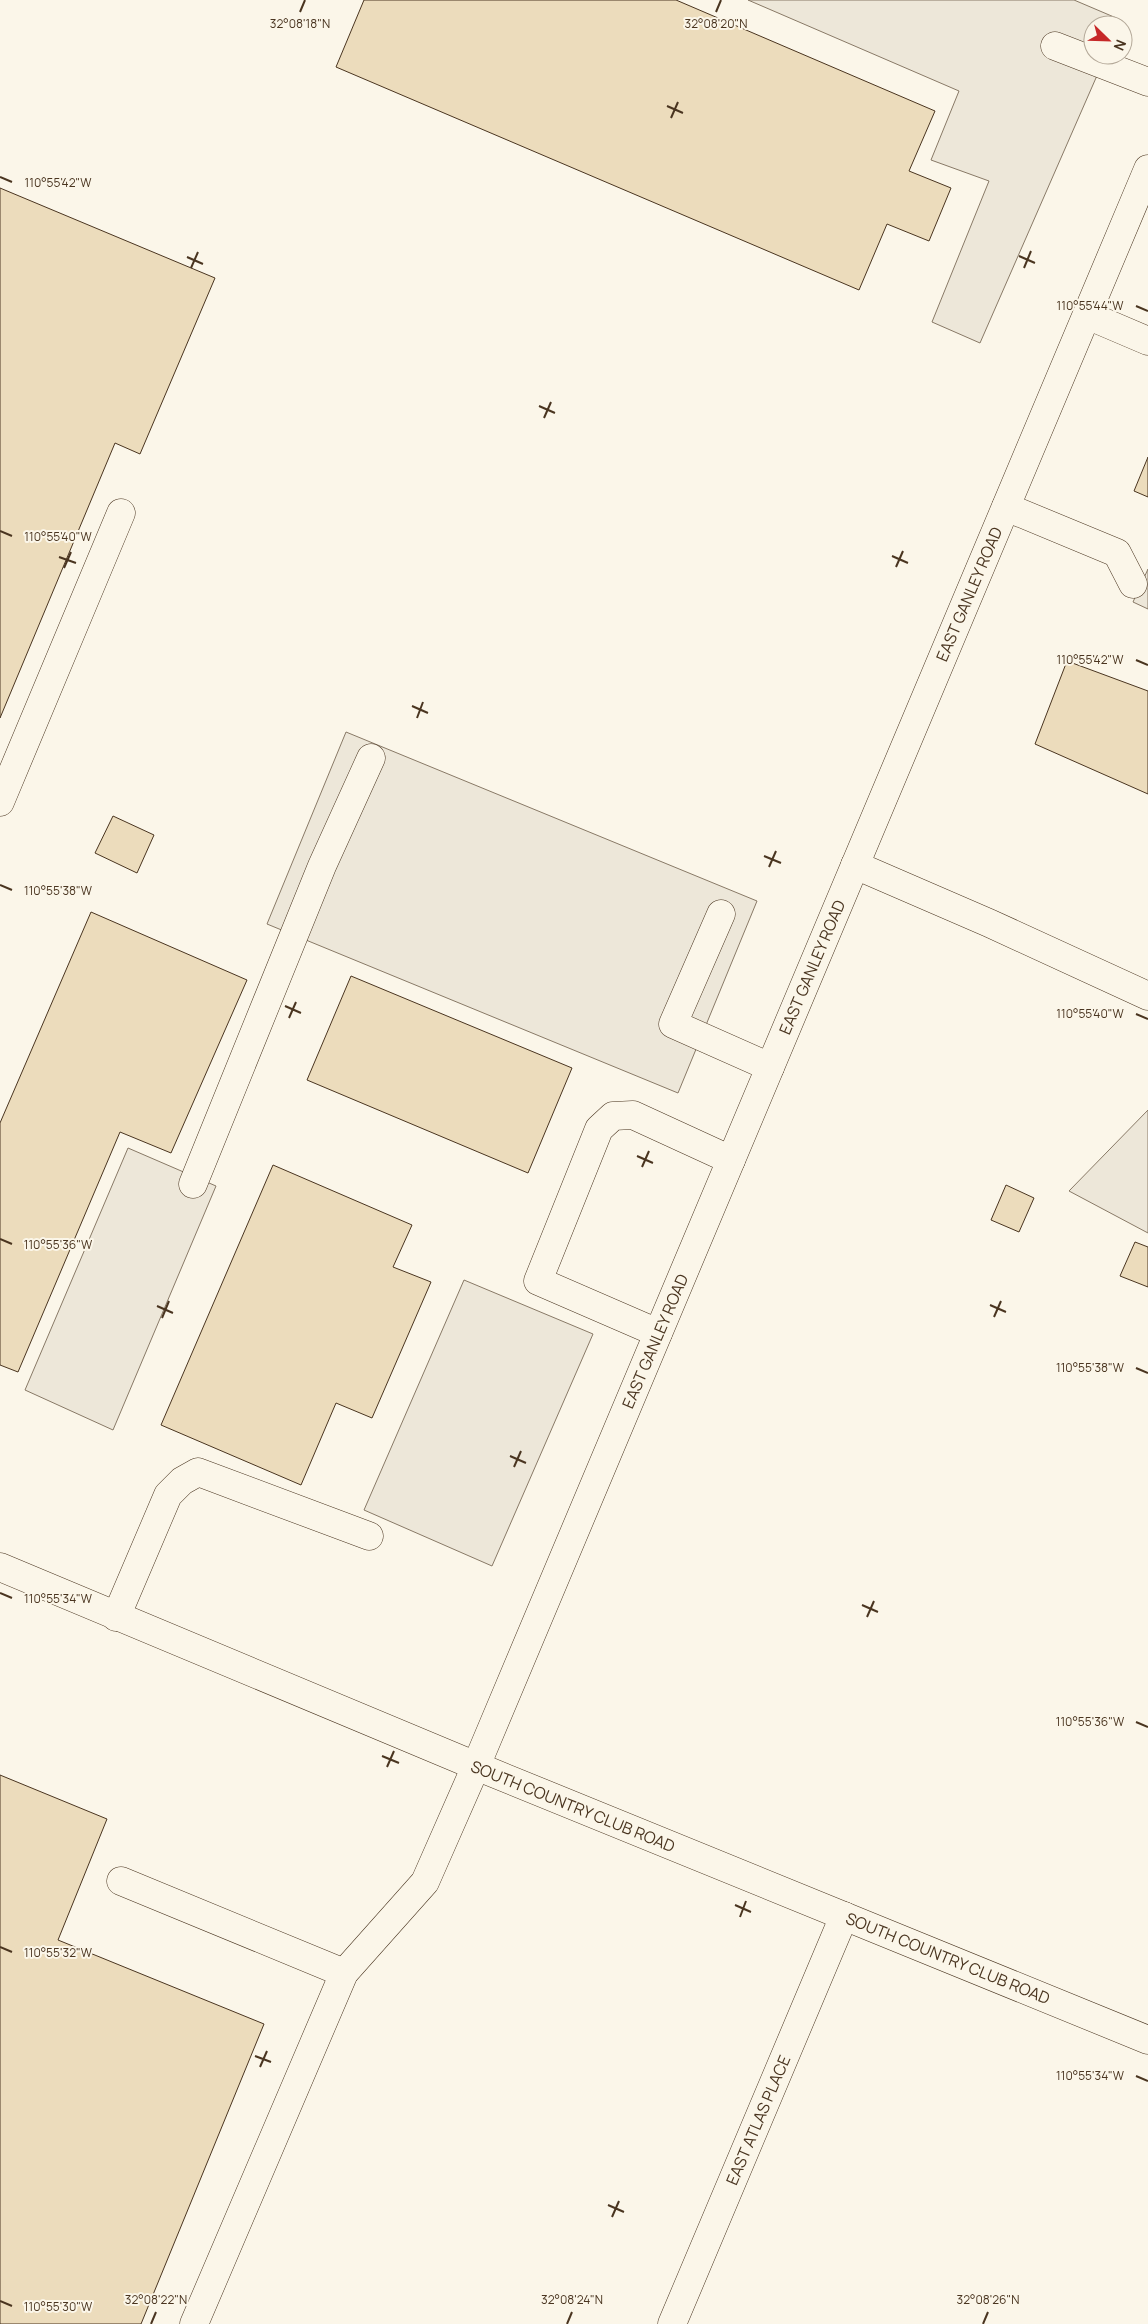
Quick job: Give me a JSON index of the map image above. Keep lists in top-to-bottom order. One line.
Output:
{"streets":{"street":["EAST GANLEY ROAD","SOUTH COUNTRY CLUB ROAD","EAST ATLAS PLACE"]},"crossings":[["EAST GANLEY ROAD","SOUTH COUNTRY CLUB ROAD"],["SOUTH COUNTRY CLUB ROAD","EAST ATLAS PLACE"]],"north":"bottom right","coordinates":["32°08'18\"N","32°08'20\"N","110°55'42\"W","110°55'44\"W","110°55'40\"W","110°55'38\"W","110°55'36\"W","110°55'34\"W","110°55'32\"W","32°08'22\"N","32°08'24\"N","32°08'26\"N","110°55'30\"W"]}
